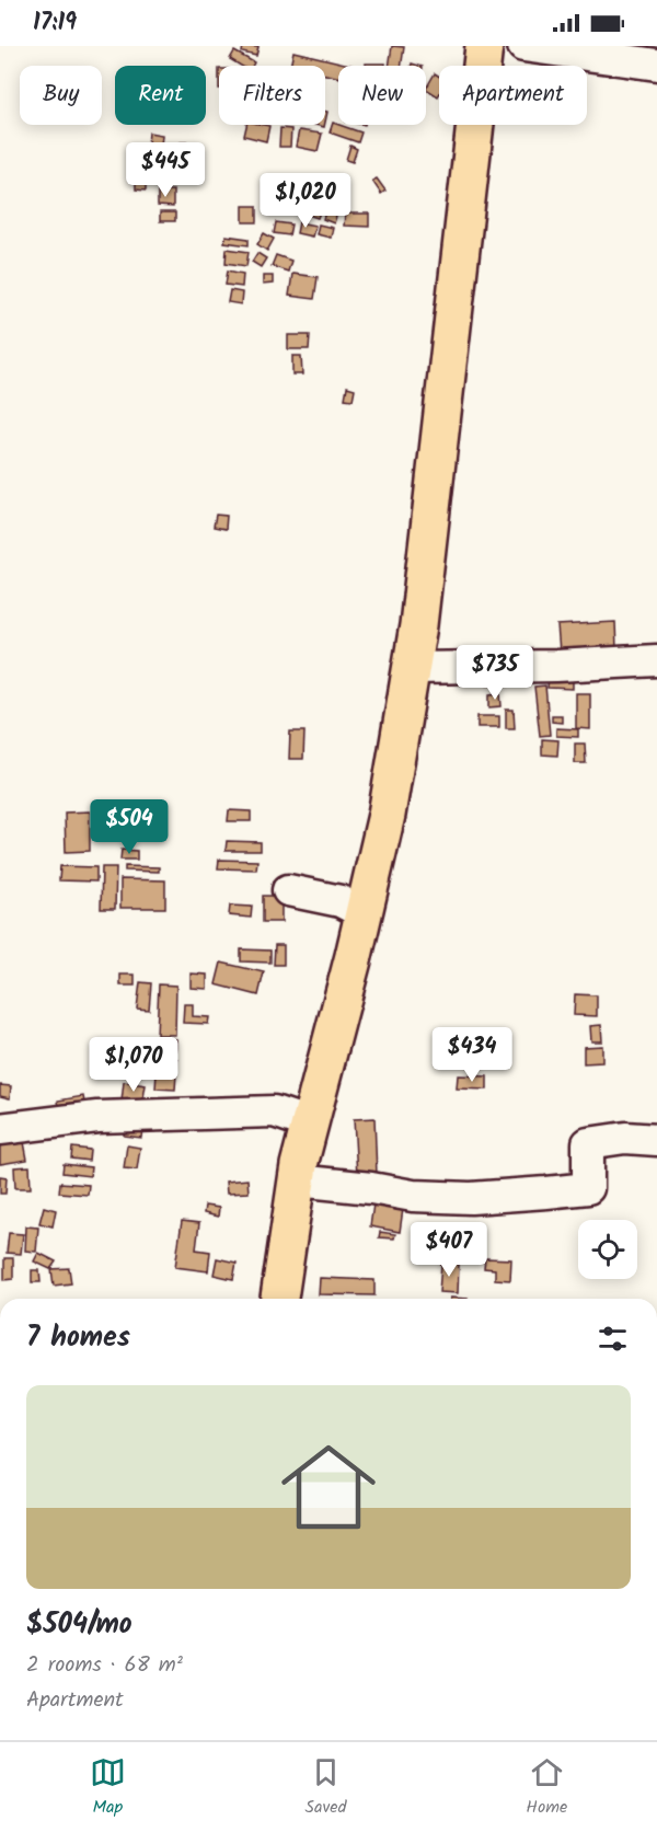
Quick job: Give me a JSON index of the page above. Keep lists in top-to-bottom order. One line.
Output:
{"page":{"status":"17:19","chip":["Buy","Rent","Filters","New","Apartment"],"price":["$445","$1,020","$735","$504","$434","$1,070","$407"],"heading":"7 homes","list":[{"name":"$504/mo","note":"2 rooms · 68 m² · Apartment"}],"tabs":["Map","Saved","Home"]}}
